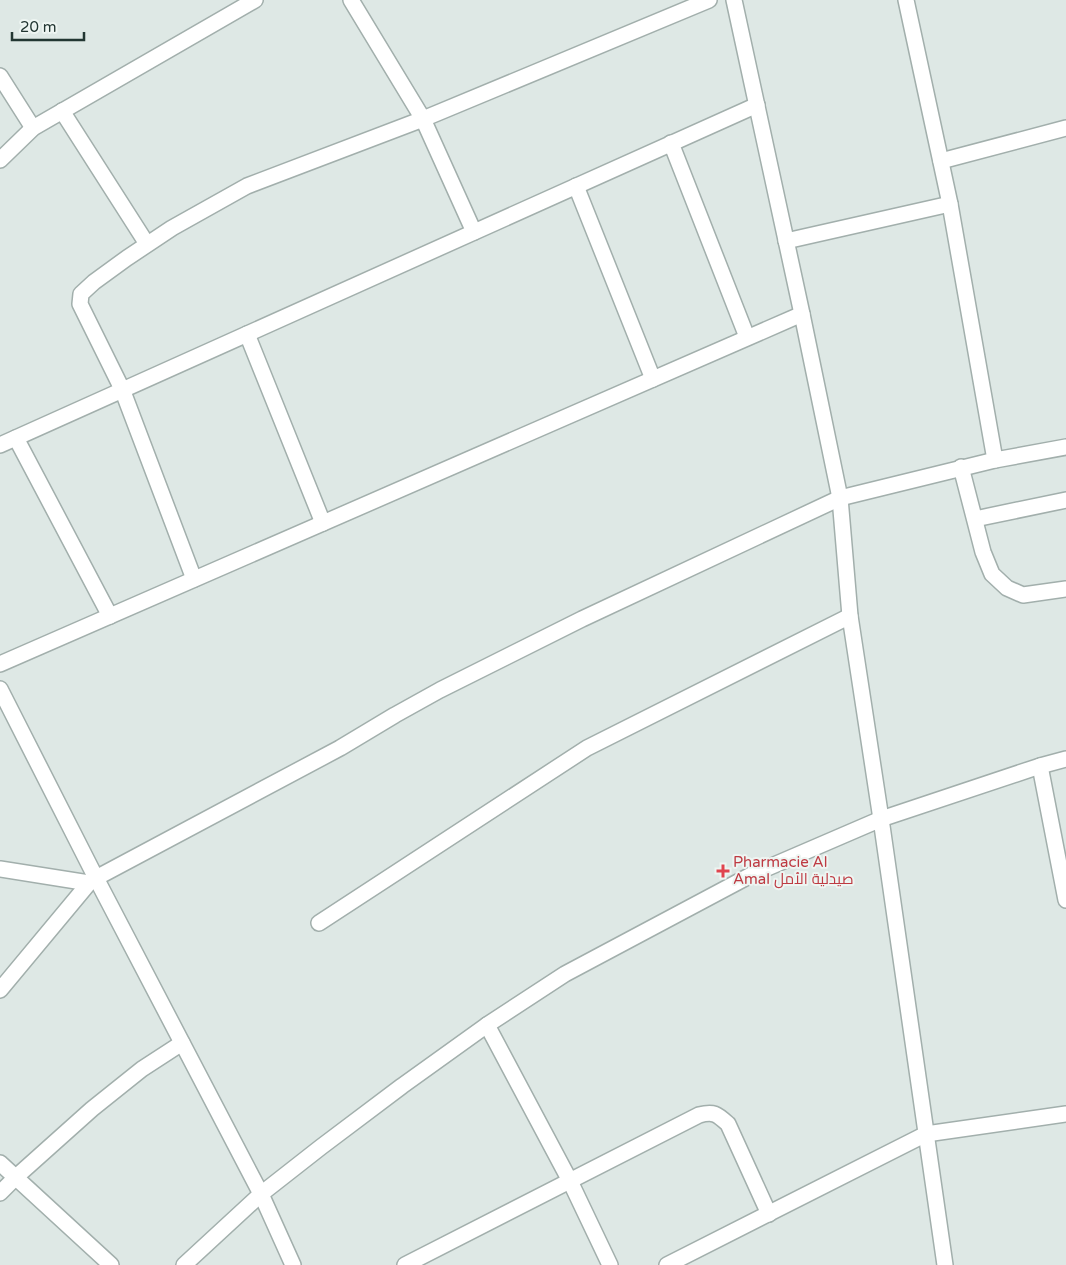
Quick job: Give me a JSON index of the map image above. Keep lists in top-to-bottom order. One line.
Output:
{"places":{"health":["Pharmacie Al Amal صيدلية الأمل"]},"scale_bar":"20 m"}
